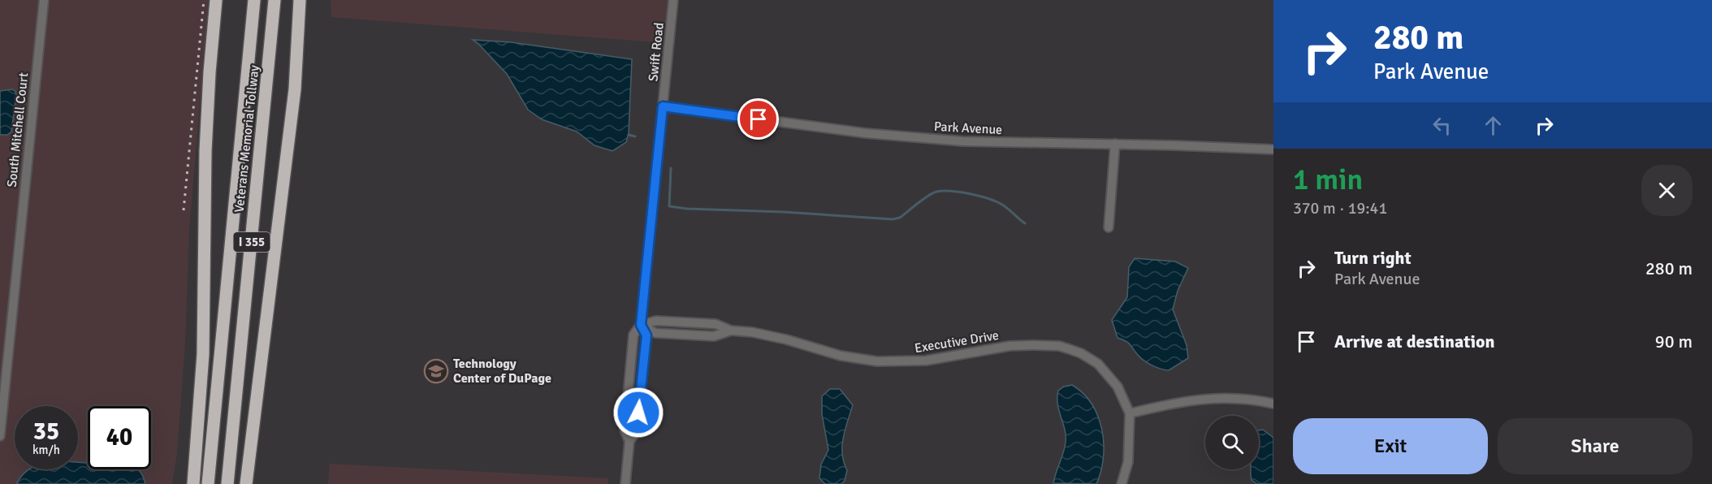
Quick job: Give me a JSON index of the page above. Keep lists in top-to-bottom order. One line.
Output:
{"streets":{"highway":["Veterans Memorial Tollway","I 355"],"street":["Swift Road","Park Avenue","South Mitchell Court","Executive Drive"]},"crossings":[["Swift Road","Park Avenue"],["Swift Road","Executive Drive"]],"places":{"school or university":["Technology Center of DuPage"]},"page":{"turn":["280 m","Park Avenue"],"heading":["1 min","370 m · 19:41"],"list":[{"name":"Turn right","note":"Park Avenue","value":"280 m"},{"name":"Arrive at destination","value":"90 m"}],"speed":"35 km/h","limit":"40","buttons":["Exit","Share"]}}
